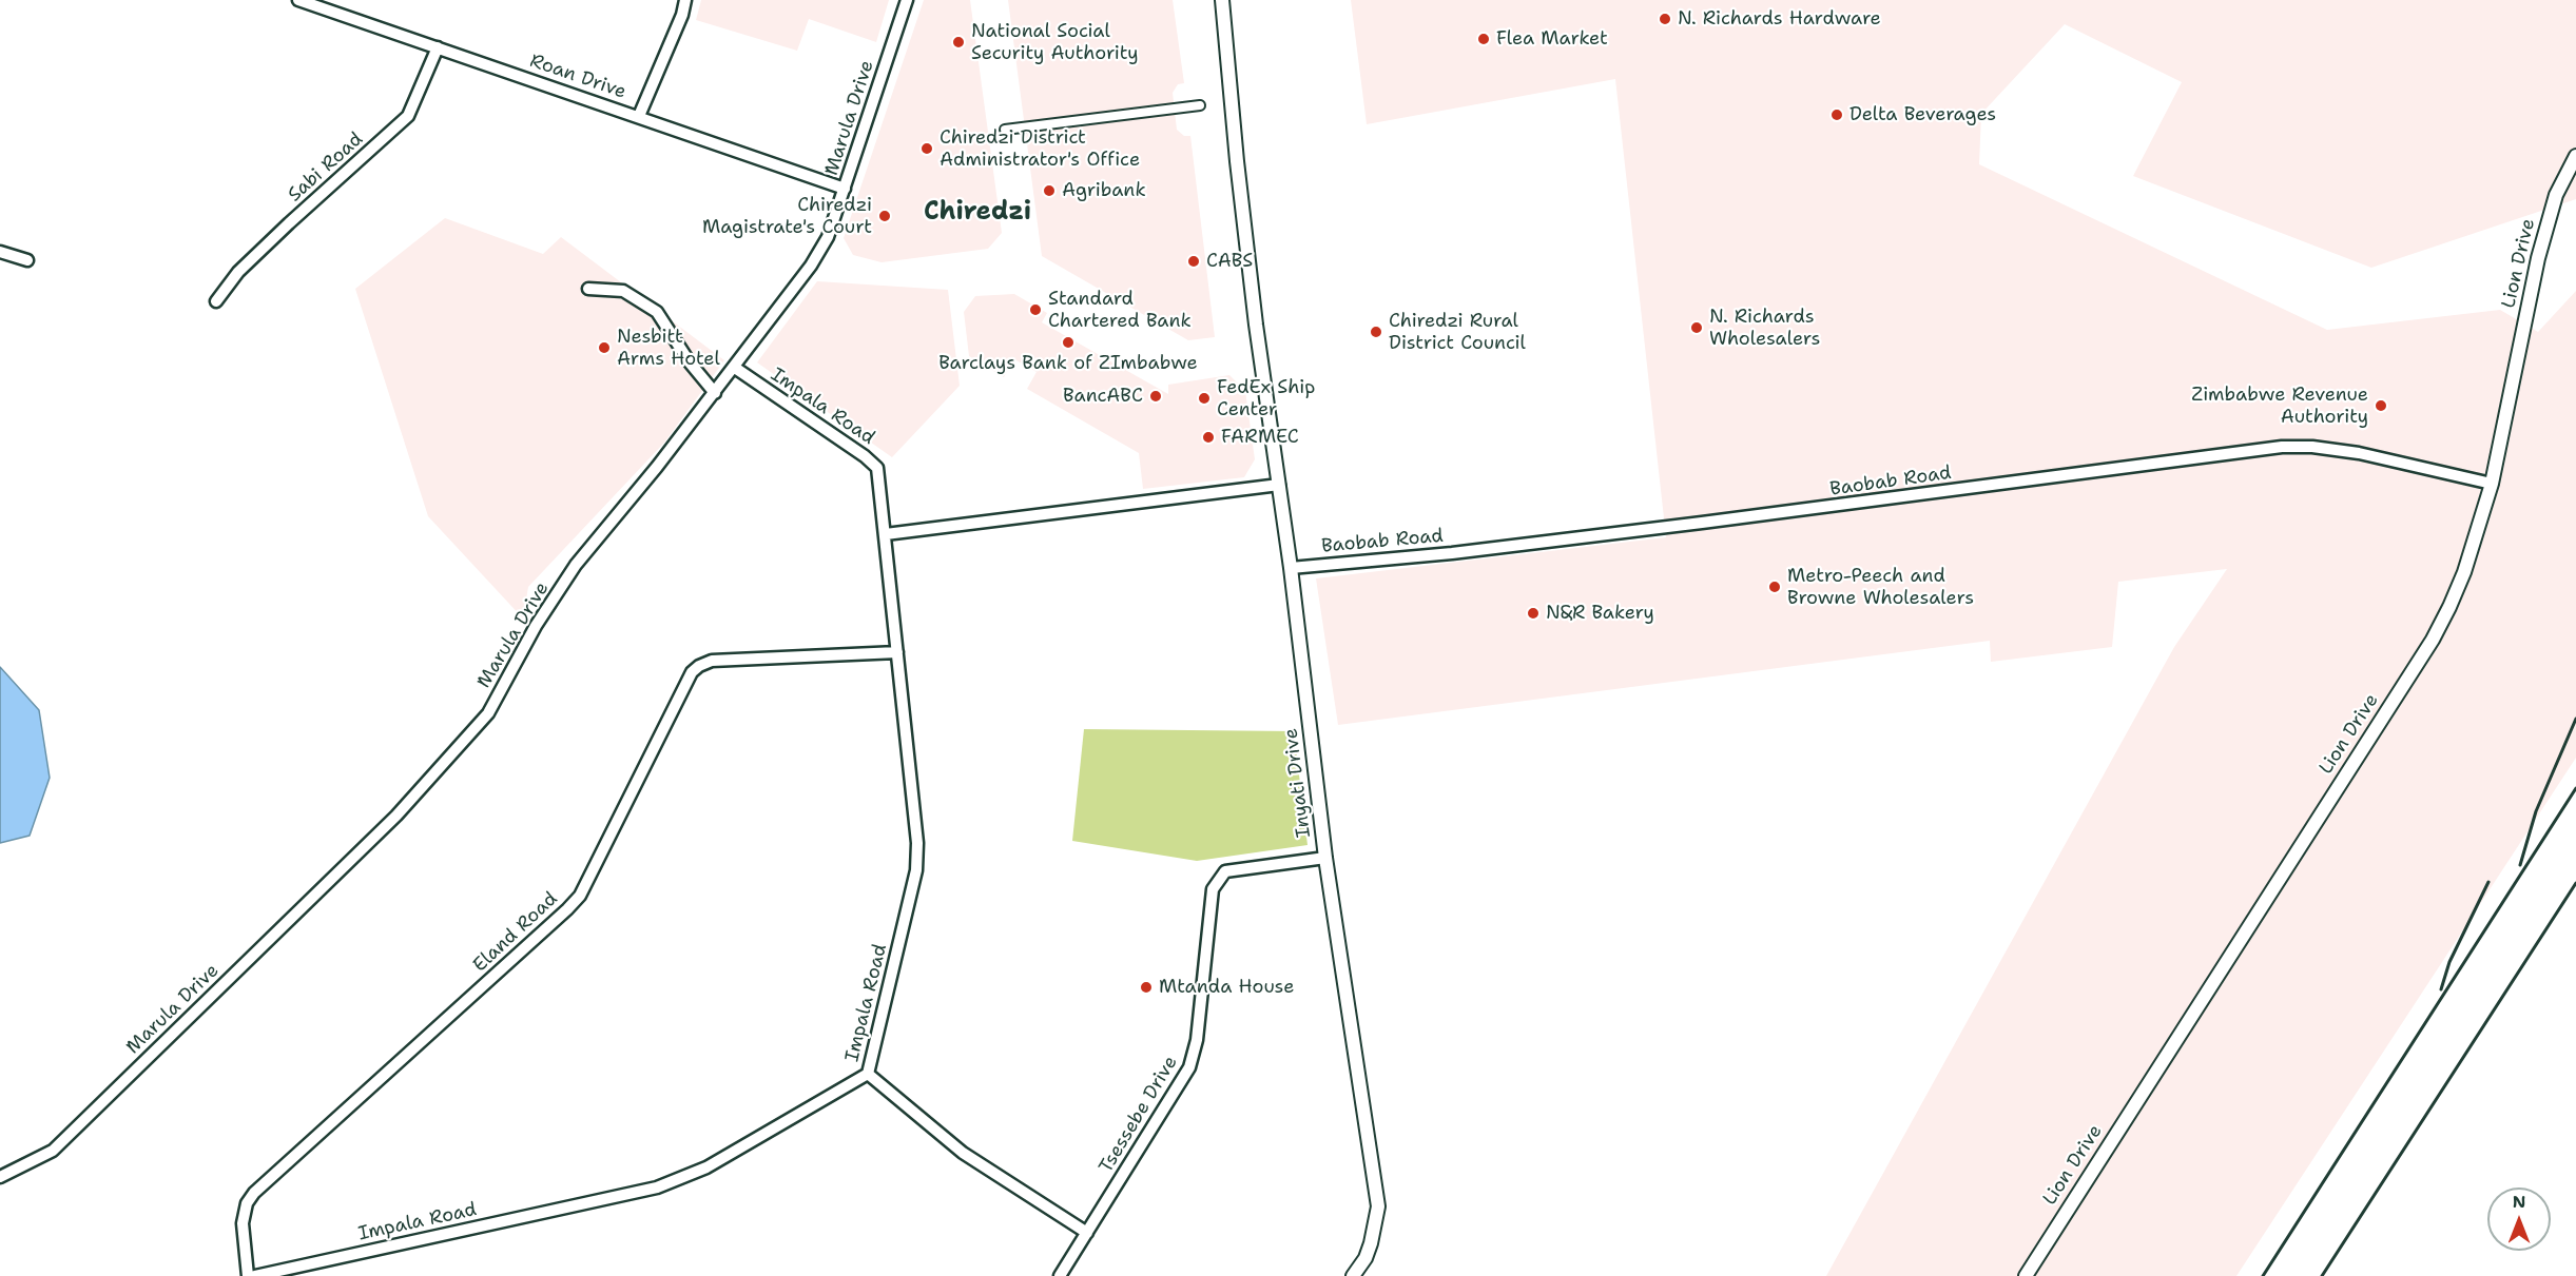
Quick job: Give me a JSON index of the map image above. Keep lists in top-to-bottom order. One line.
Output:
{"streets":{"street":["Roan Drive","Marula Drive","Sabi Road","Lion Drive","Impala Road","Baobab Road","Inyati Drive","Eland Road","Tsessebe Drive"]},"crossings":[["Roan Drive","Marula Drive"],["Roan Drive","Sabi Road"],["Marula Drive","Impala Road"],["Lion Drive","Baobab Road"],["Impala Road","Eland Road"],["Baobab Road","Inyati Drive"],["Inyati Drive","Tsessebe Drive"]],"districts":["Chiredzi"],"places":["N. Richards Hardware","Flea Market","National Social Security Authority","Delta Beverages","Chiredzi District Administrator's Office","Agribank","Chiredzi Magistrate's Court","CABS","Standard Chartered Bank","N. Richards Wholesalers","Chiredzi Rural District Council","Barclays Bank of ZImbabwe","Nesbitt Arms Hotel","BancABC","FedEx Ship Center","Zimbabwe Revenue Authority","FARMEC","Metro-Peech and Browne Wholesalers","N&R Bakery","Mtanda House"],"north":"top"}
